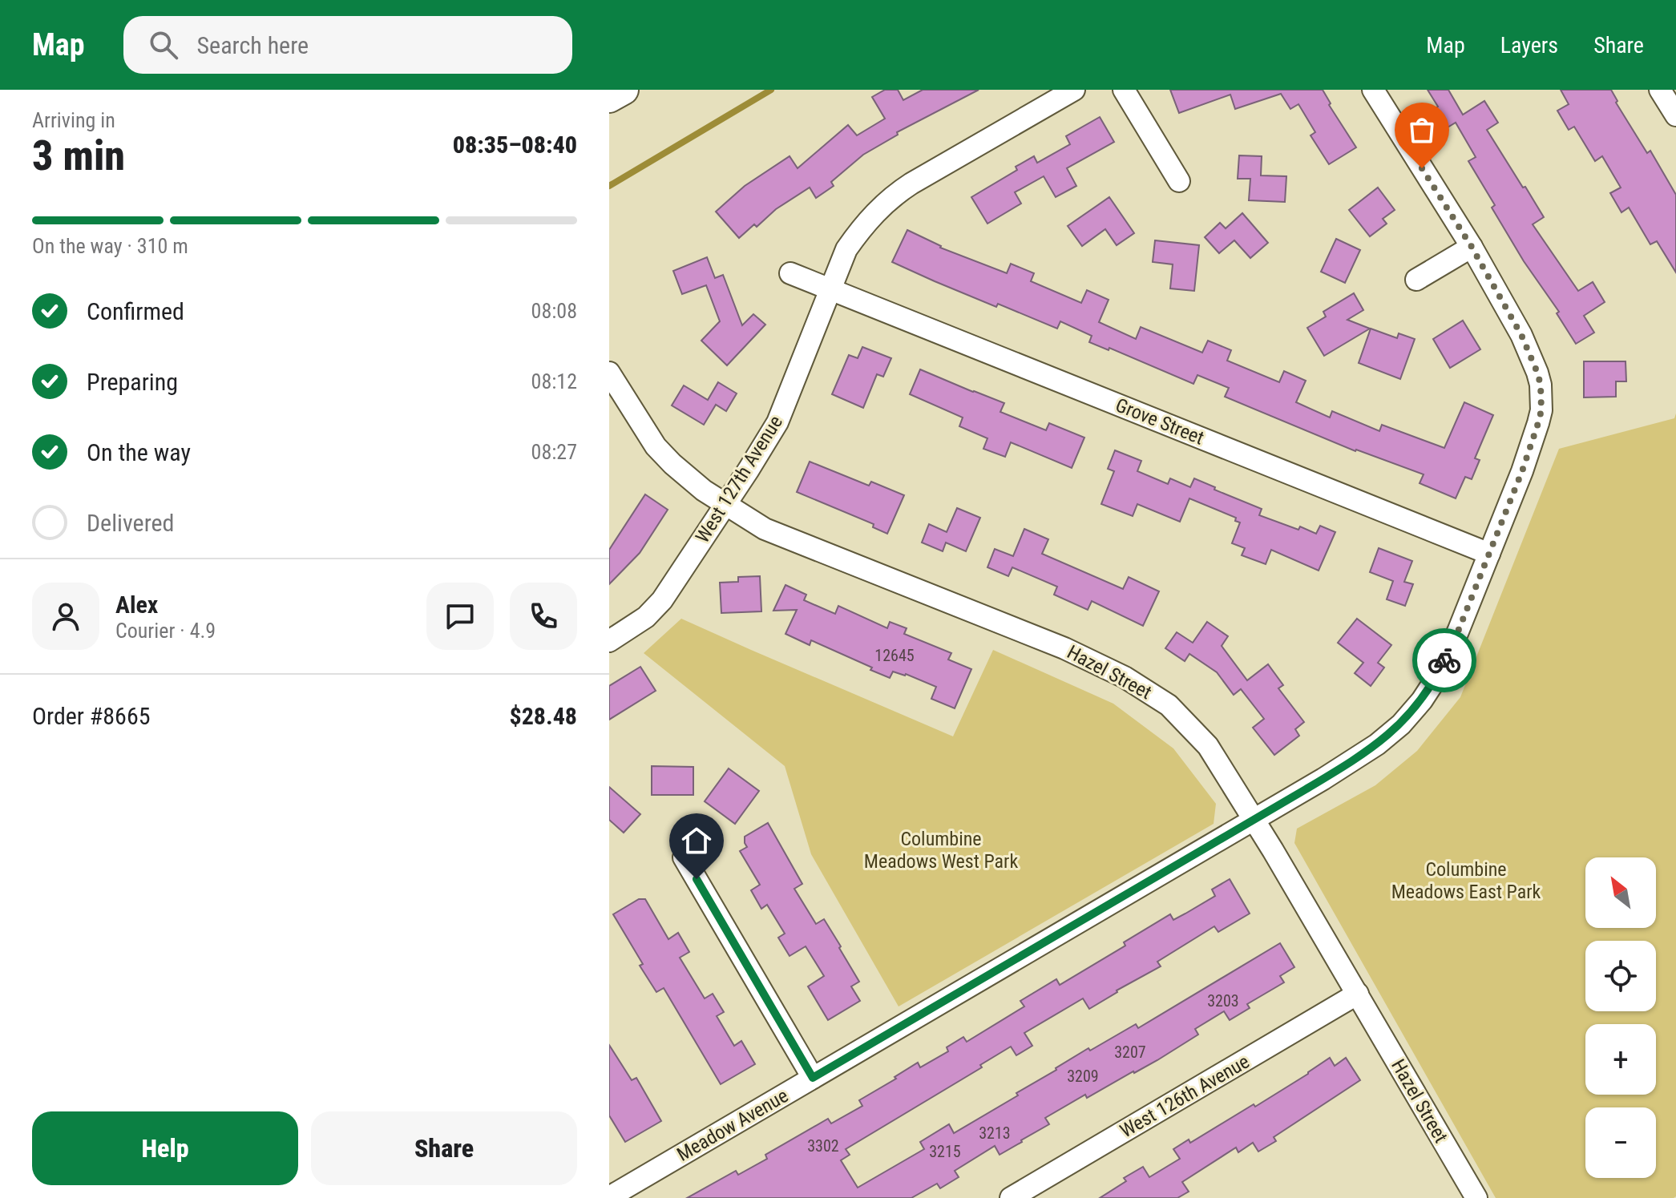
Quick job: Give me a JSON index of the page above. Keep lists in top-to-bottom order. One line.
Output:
{"streets":{"street":["Grove Street","West 127th Avenue","Hazel Street","West 126th Avenue","Meadow Avenue"]},"crossings":[["Grove Street","West 127th Avenue"],["Grove Street","Meadow Avenue"],["West 127th Avenue","Hazel Street"],["Hazel Street","West 126th Avenue"],["Hazel Street","Meadow Avenue"]],"parks":["Columbine Meadows West Park","Columbine Meadows East Park"],"house_numbers":["12645","3203","3207","3209","3213","3302","3215"],"north":"top left","page":{"header":"Map","search":"Search here","nav":["Map","Layers","Share"],"heading":["3 min","Arriving in","08:35–08:40"],"panel":["Alex","Courier · 4.9","Order #8665","$28.48"],"bar":"On the way · 310 m","list":[["Confirmed","08:08"],["Preparing","08:12"],["On the way","08:27"],"Delivered"],"map_buttons":["+","−"],"buttons":["Help","Share"]}}
